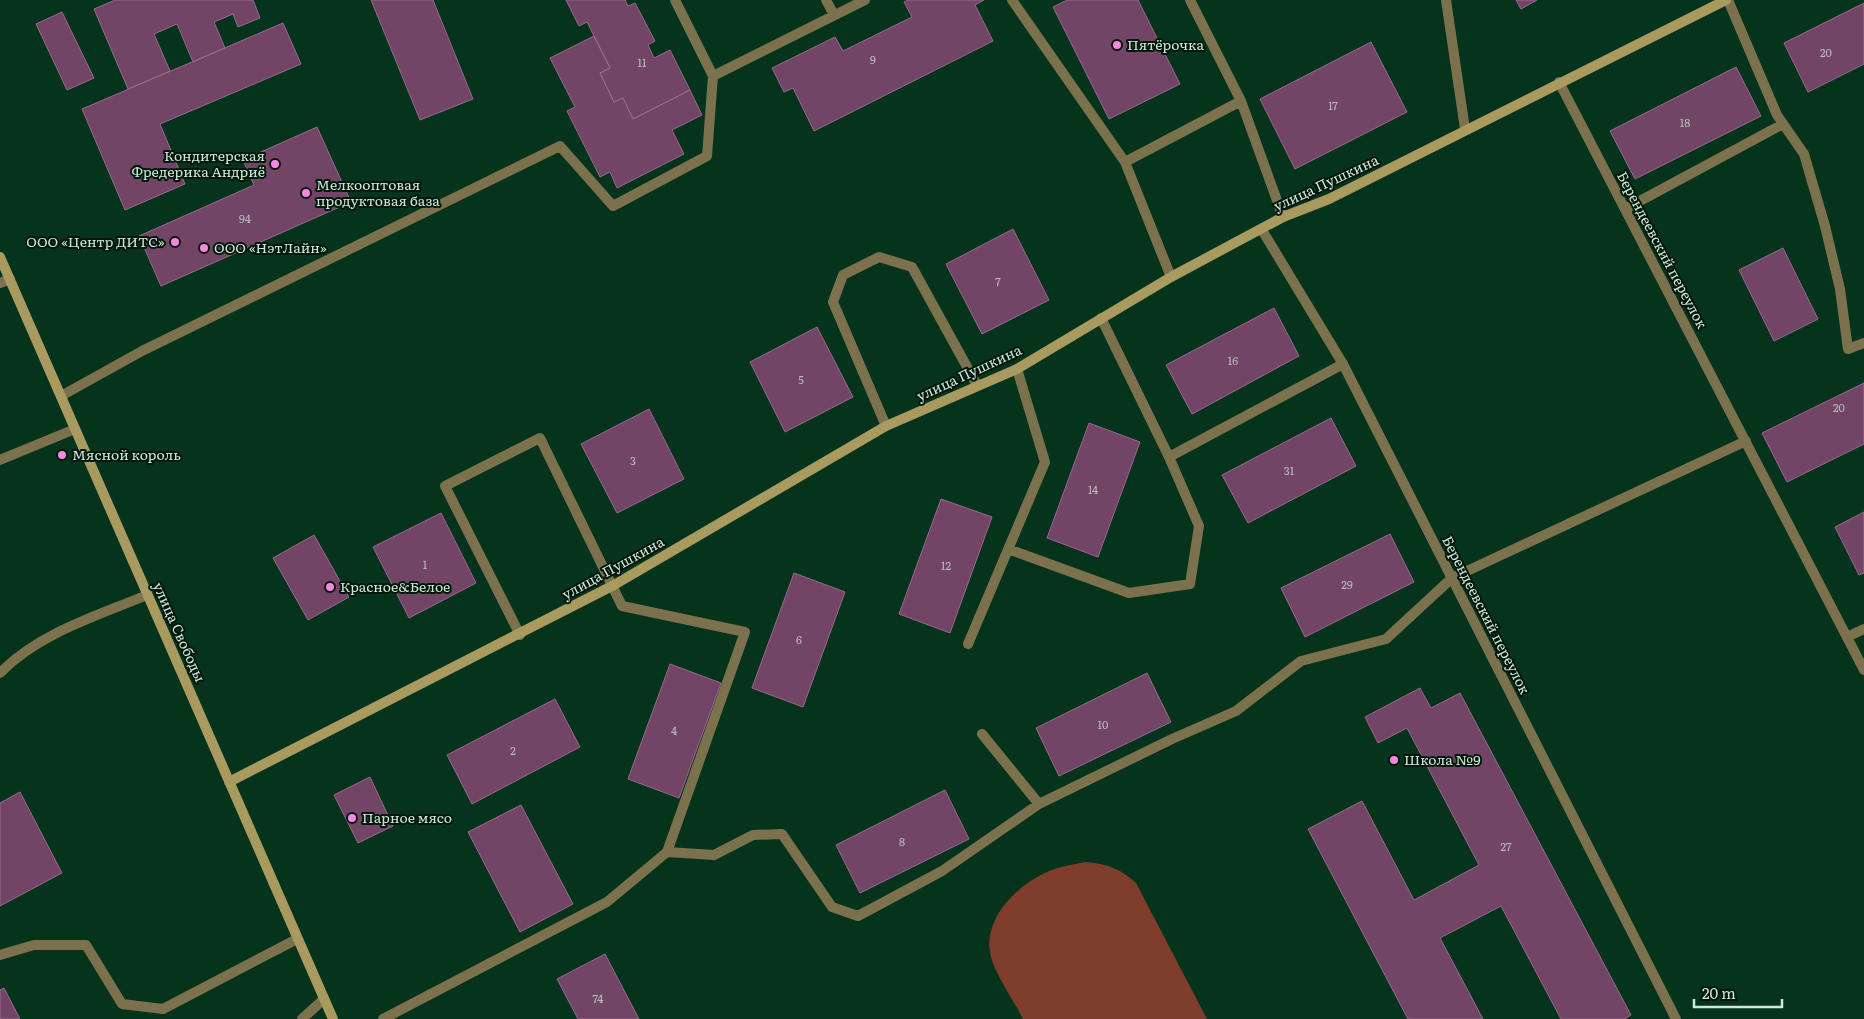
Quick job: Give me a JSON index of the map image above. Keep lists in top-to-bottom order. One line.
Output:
{"streets":{"street":["улица Пушкина","Берендеевский переулок","улица Свободы"]},"crossings":[["улица Пушкина","Берендеевский переулок"],["улица Пушкина","улица Свободы"]],"places":["Пятёрочка","Кондитерская Фредерика Андриё","Мелкооптовая продуктовая база","ООО «Центр ДИТС»","ООО «НэтЛайн»","Мясной король","Красное&Белое","Школа №9","Парное мясо"],"house_numbers":["20","9","11","17","18","94","7","16","5","20","3","31","14","1","12","29","6","10","4","2","8","27","74"],"scale_bar":"20 m"}
